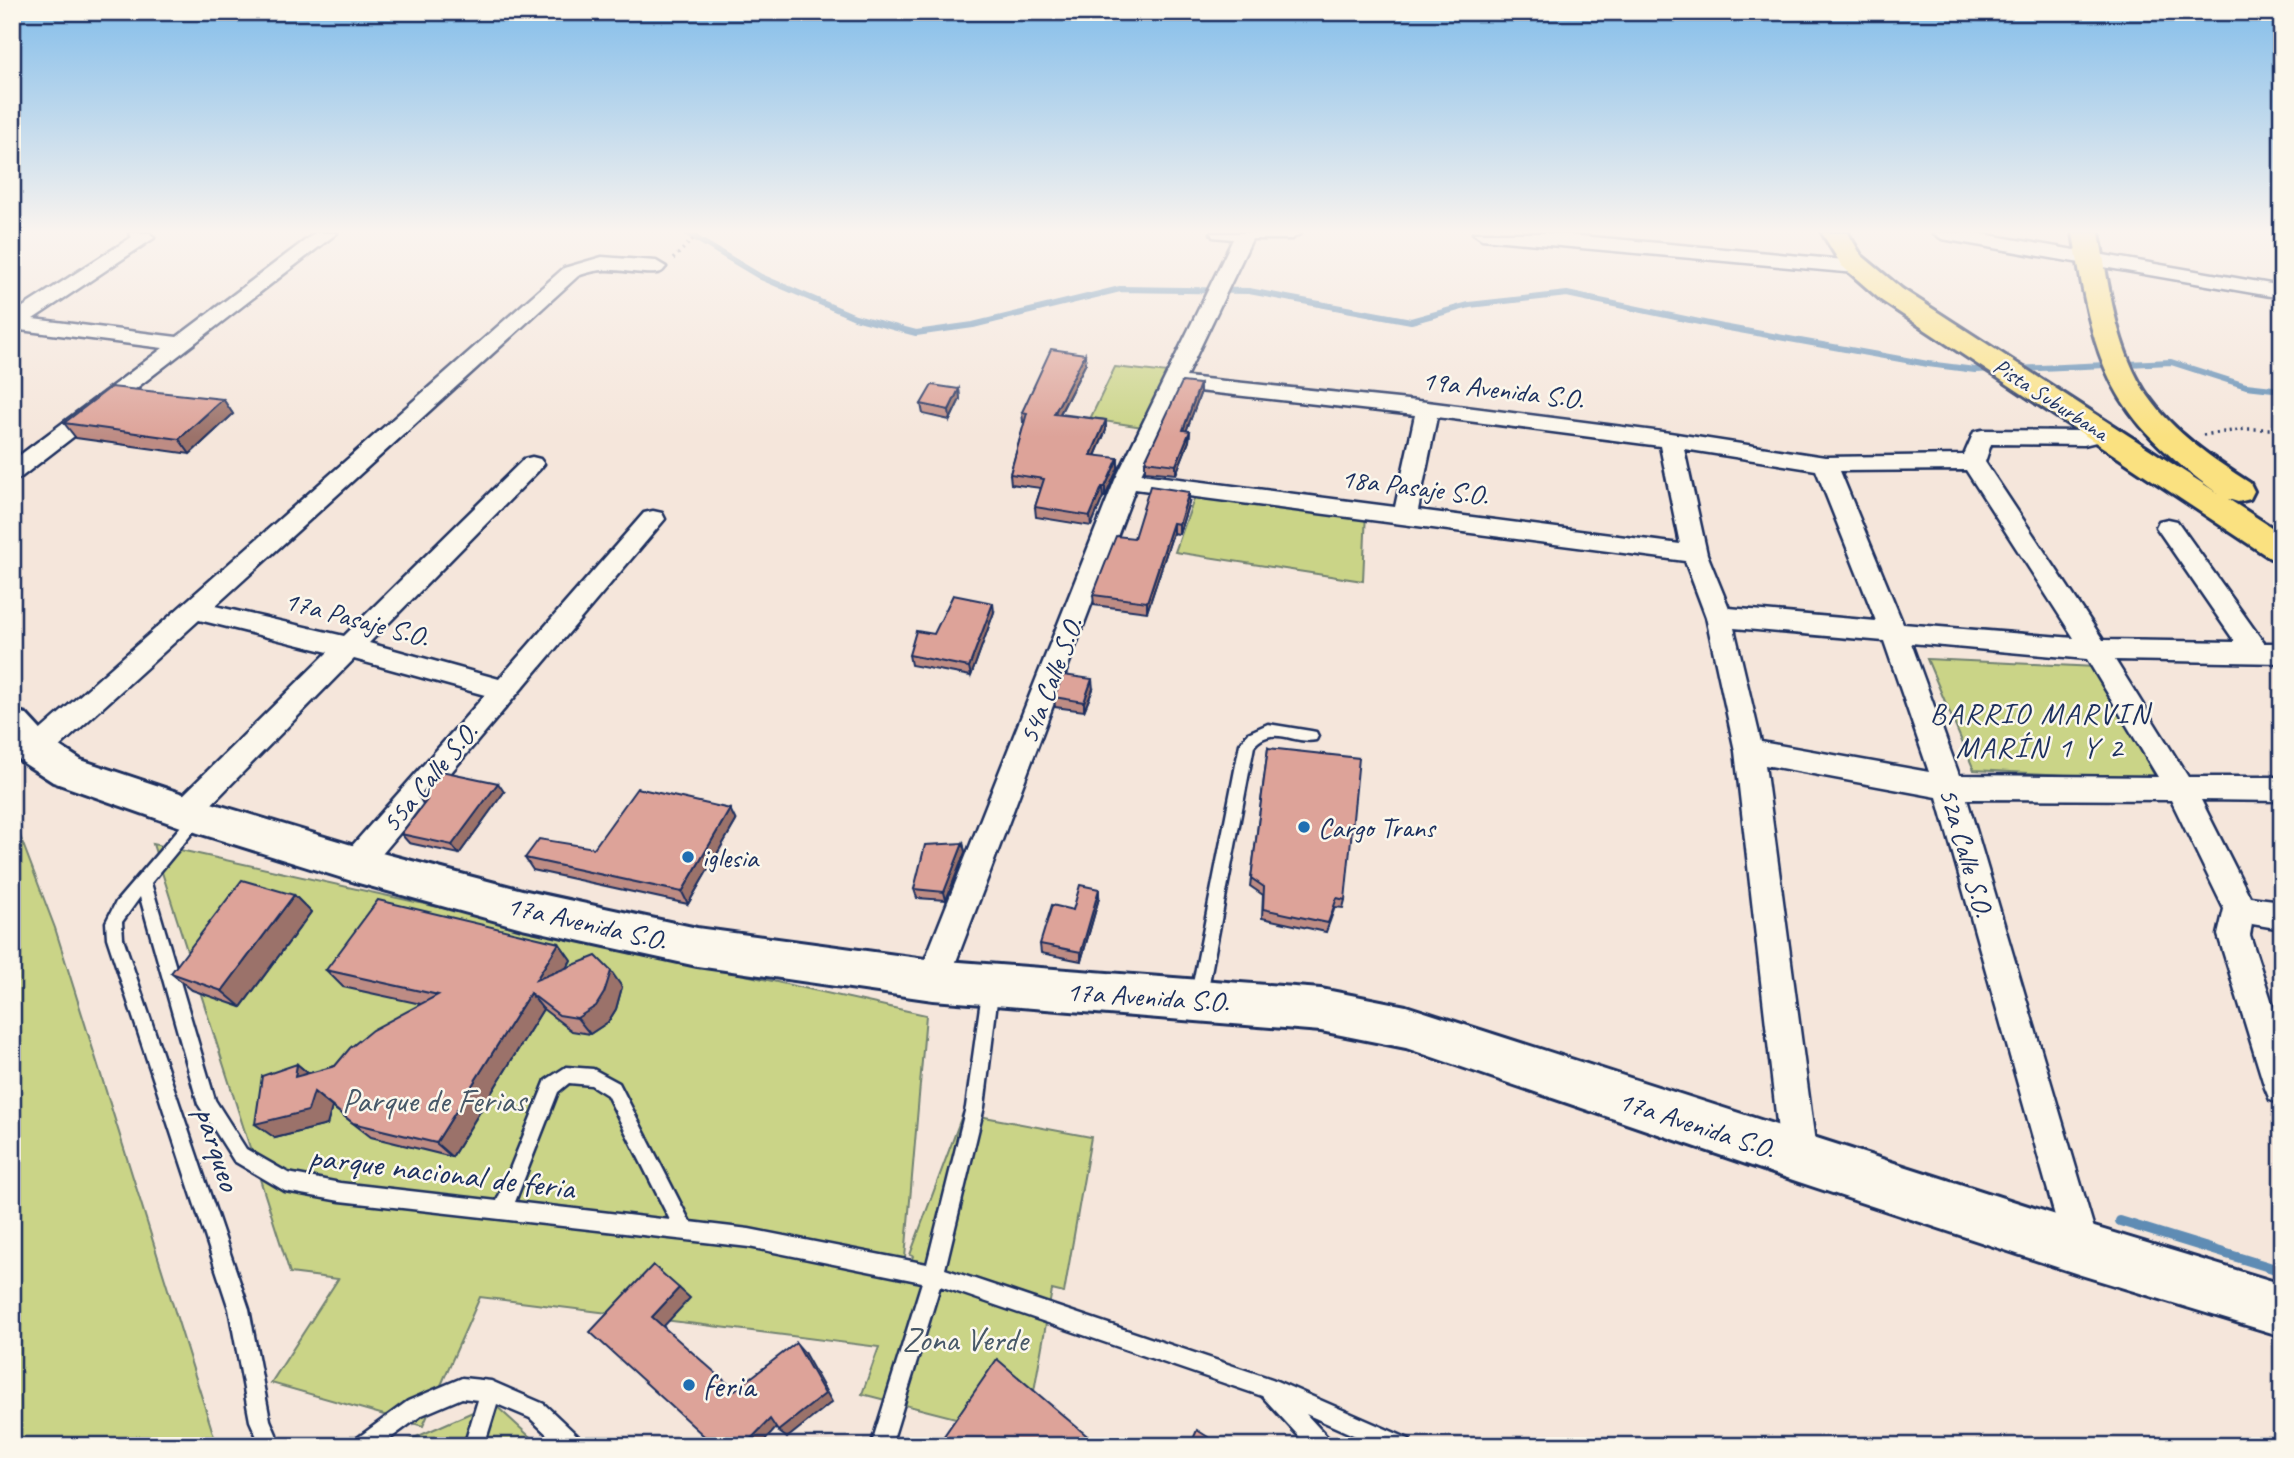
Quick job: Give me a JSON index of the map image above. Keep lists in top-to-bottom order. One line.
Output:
{"streets":{"main road":["Pista Suburbana"],"street":["19a Avenida S.O.","18a Pasaje S.O.","17a Pasaje S.O.","54a Calle S.O.","55a Calle S.O.","52a Calle S.O.","17a Avenida S.O."],"lane":["parqueo","parque nacional de feria"]},"crossings":[["19a Avenida S.O.","54a Calle S.O."],["19a Avenida S.O.","52a Calle S.O."],["18a Pasaje S.O.","54a Calle S.O."],["17a Pasaje S.O.","55a Calle S.O."],["54a Calle S.O.","17a Avenida S.O."],["55a Calle S.O.","17a Avenida S.O."],["52a Calle S.O.","17a Avenida S.O."],["parqueo","parque nacional de feria"]],"districts":["BARRIO MARVIN MARÍN 1 Y 2"],"parks":["Parque de Ferias","Zona Verde"],"places":["Cargo Trans","iglesia","feria"]}
